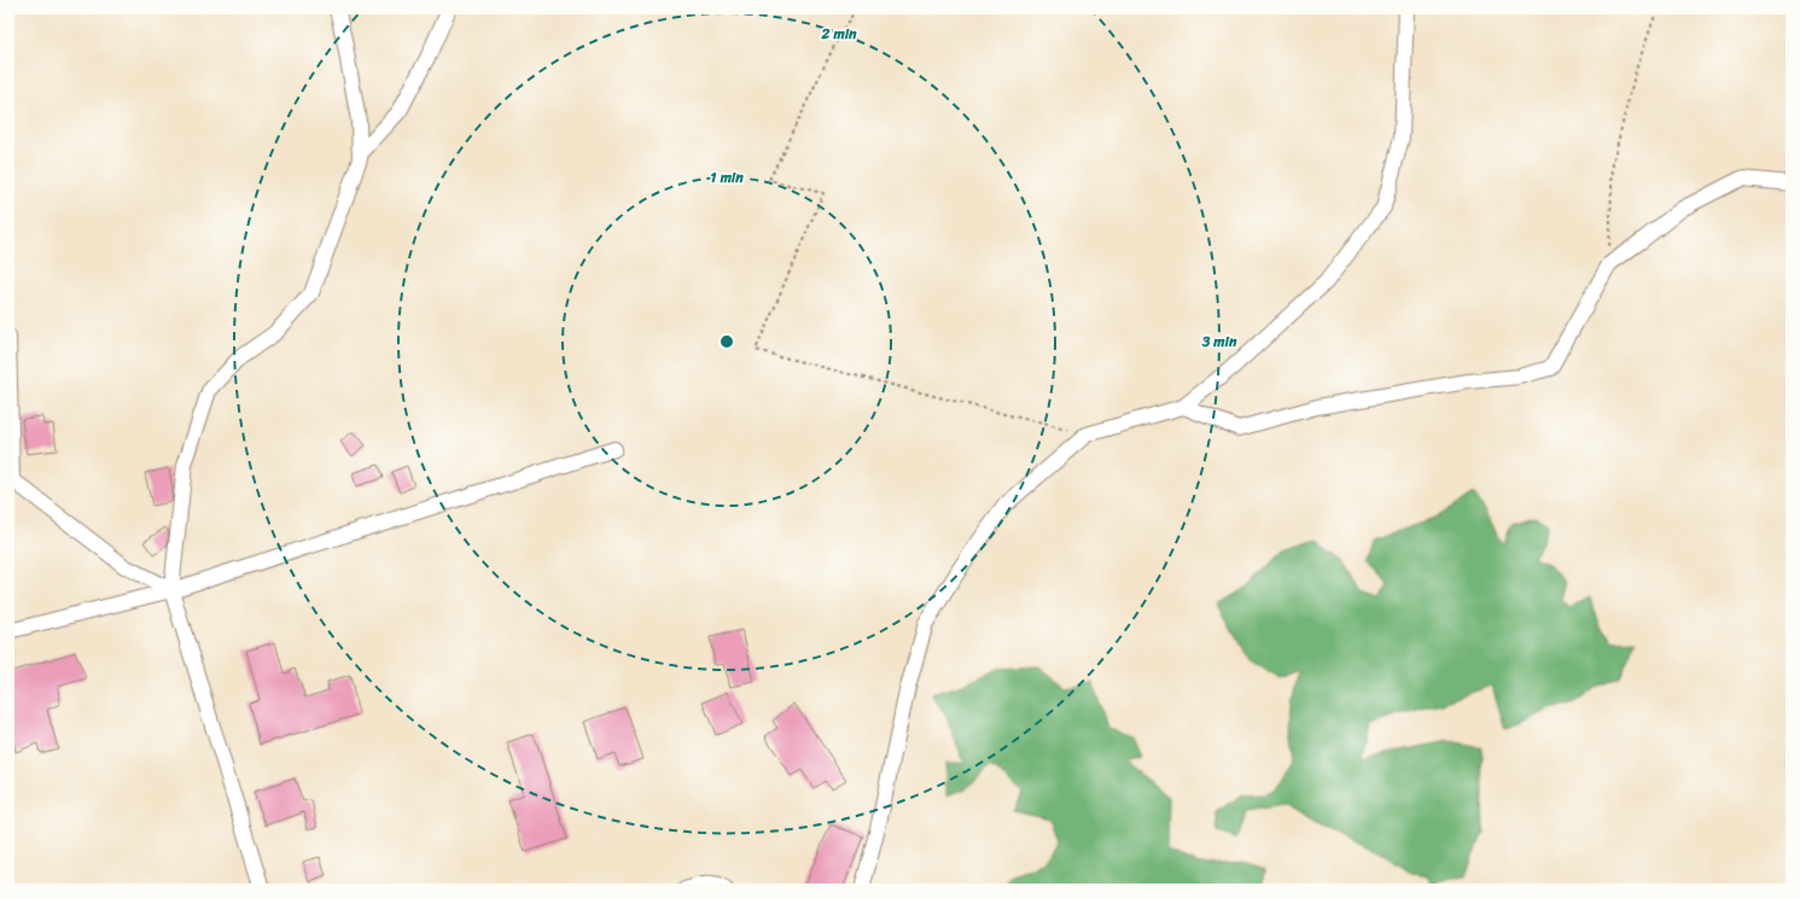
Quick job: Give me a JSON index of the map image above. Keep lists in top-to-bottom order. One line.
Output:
{"rings":["2 min","1 min","3 min"]}
